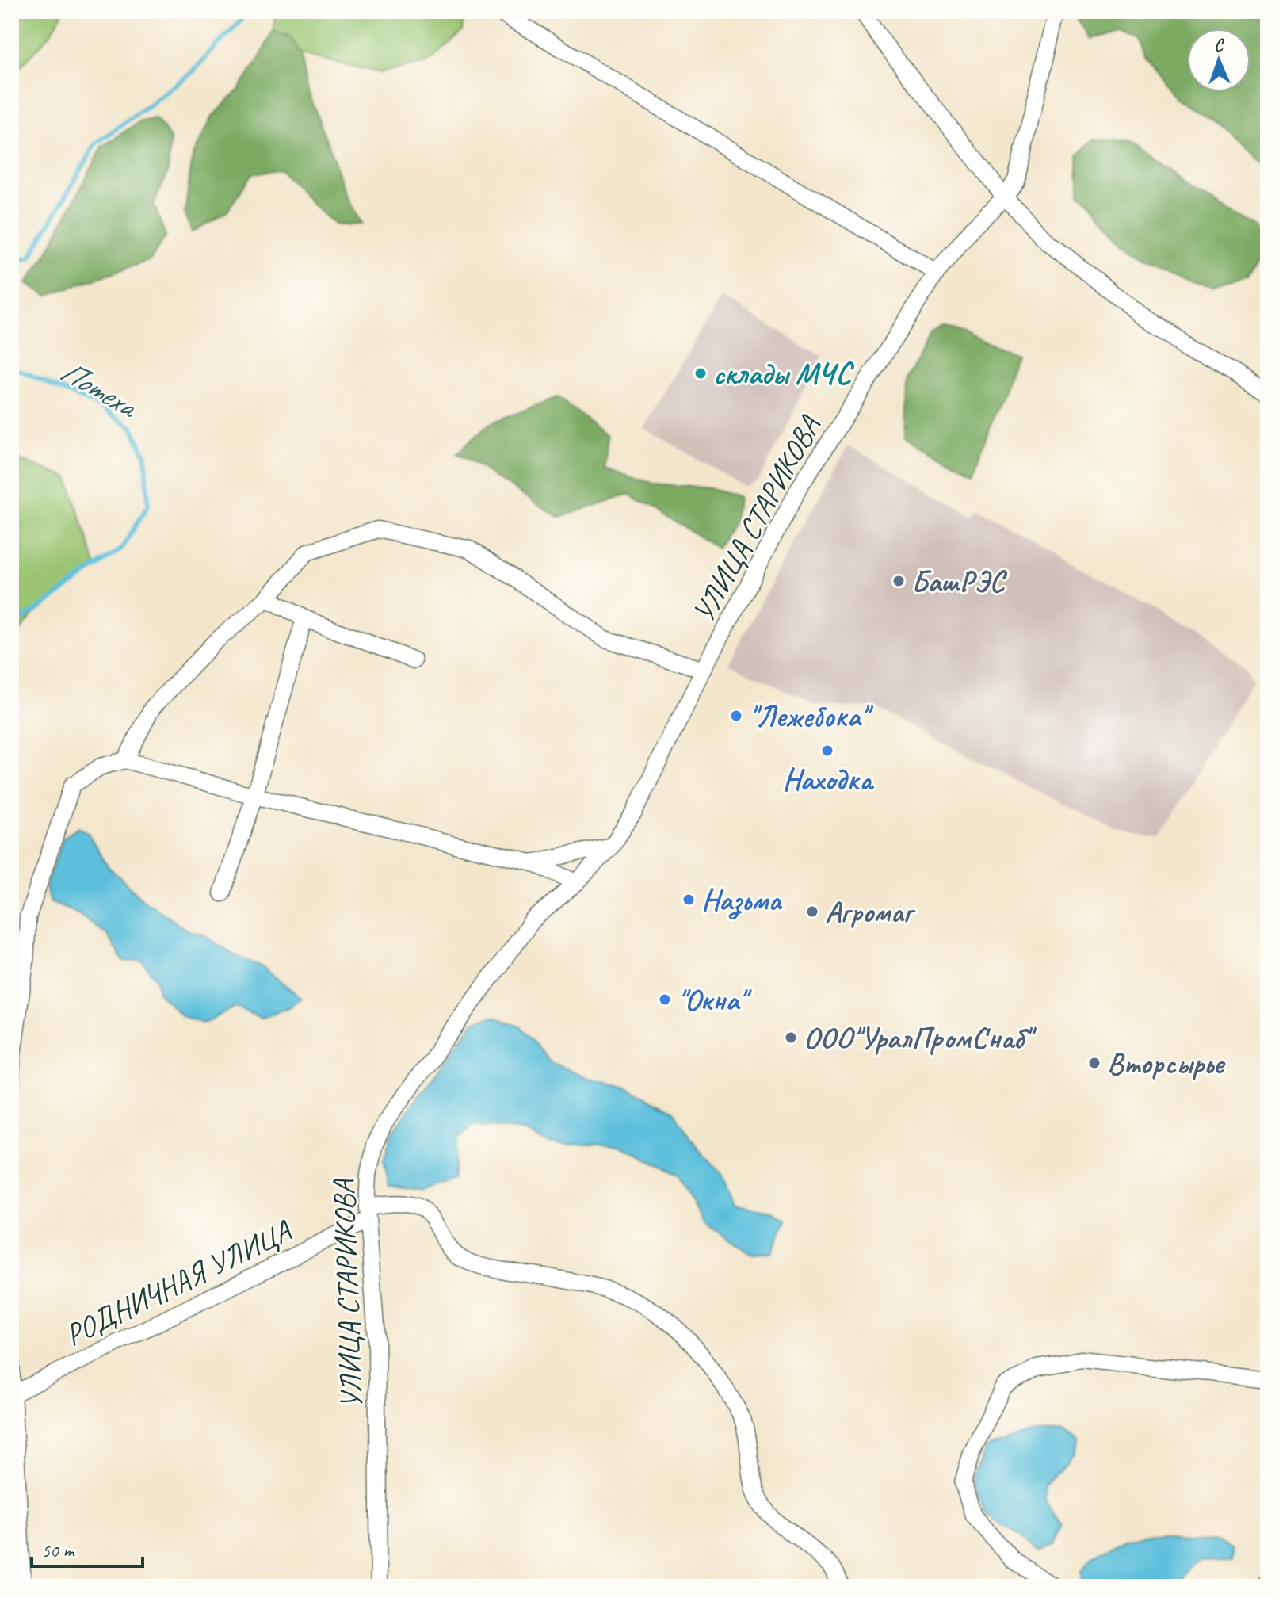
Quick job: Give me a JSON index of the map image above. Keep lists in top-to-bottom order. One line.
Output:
{"streets":{"street":["УЛИЦА СТАРИКОВА","РОДНИЧНАЯ УЛИЦА"]},"crossings":[["УЛИЦА СТАРИКОВА","РОДНИЧНАЯ УЛИЦА"]],"water":["Потеха"],"places":["склады МЧС","БашРЭС","\"Лежебока\"","Находка","Назьма","Агромаг","\"Окна\"","ООО\"УралПромСнаб\"","Вторсырье"],"scale_bar":"50 m","north":"top"}
